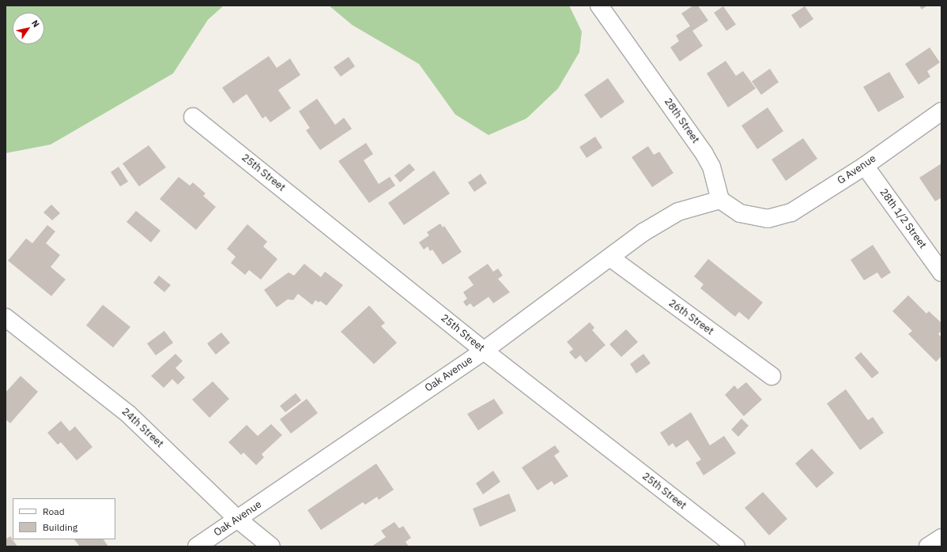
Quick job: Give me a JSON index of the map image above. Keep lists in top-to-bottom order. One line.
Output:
{"streets":{"street":["28th Street","G Avenue","25th Street","28th 1/2 Street","26th Street","Oak Avenue","24th Street"]},"crossings":[["28th Street","G Avenue"],["28th Street","Oak Avenue"],["G Avenue","28th 1/2 Street"],["G Avenue","Oak Avenue"],["25th Street","Oak Avenue"],["26th Street","Oak Avenue"],["Oak Avenue","24th Street"]],"legend":["Road","Building"],"north":"top right"}
